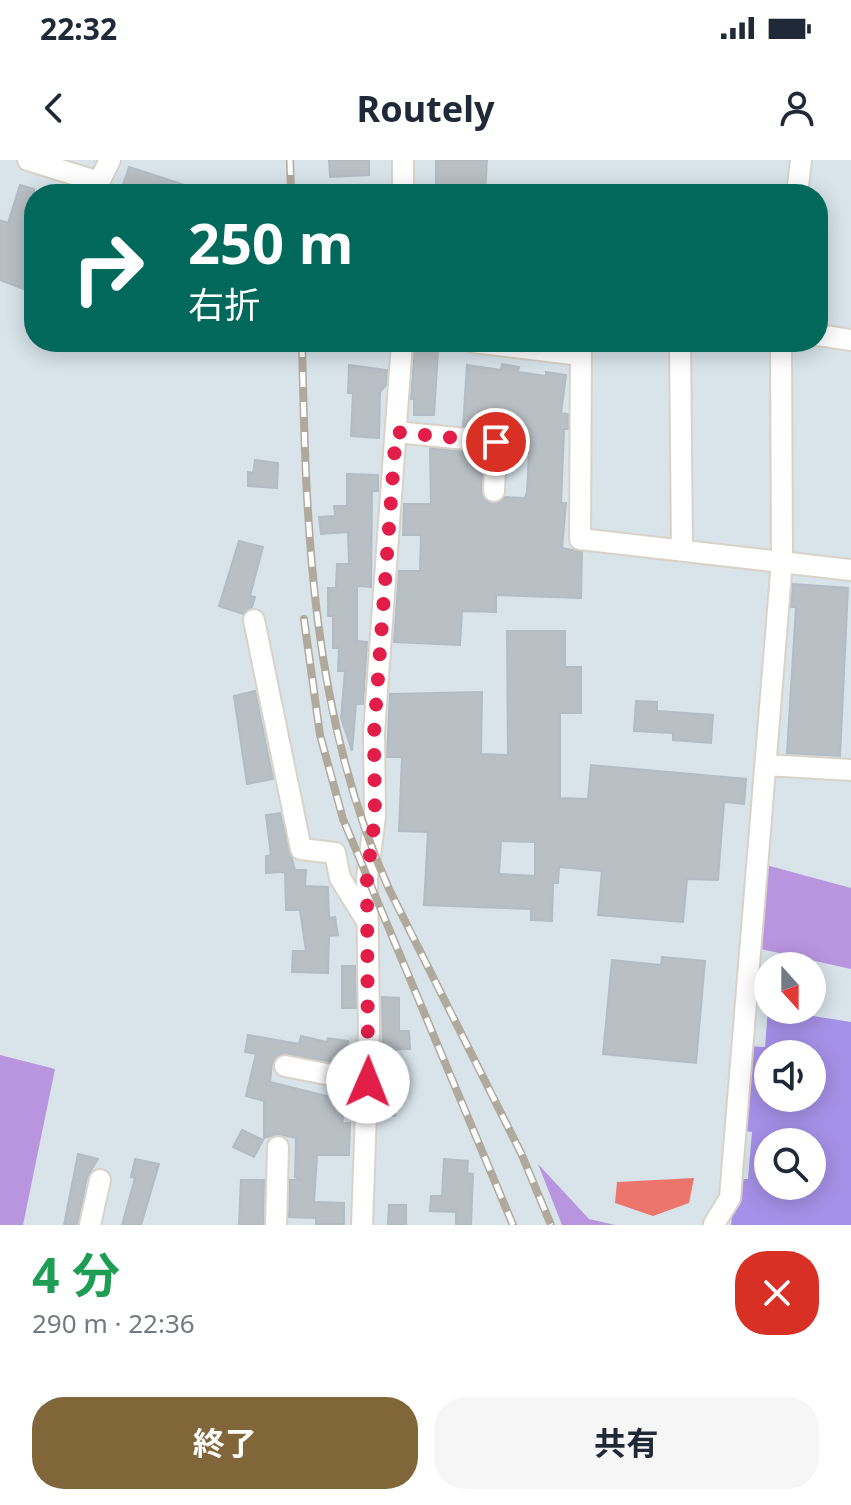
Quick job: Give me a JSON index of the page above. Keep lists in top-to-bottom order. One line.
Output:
{"north":"bottom","page":{"status":"22:32","header":"Routely","turn":["250 m","右折"],"heading":["4 分","290 m · 22:36"],"buttons":["終了","共有"]}}
